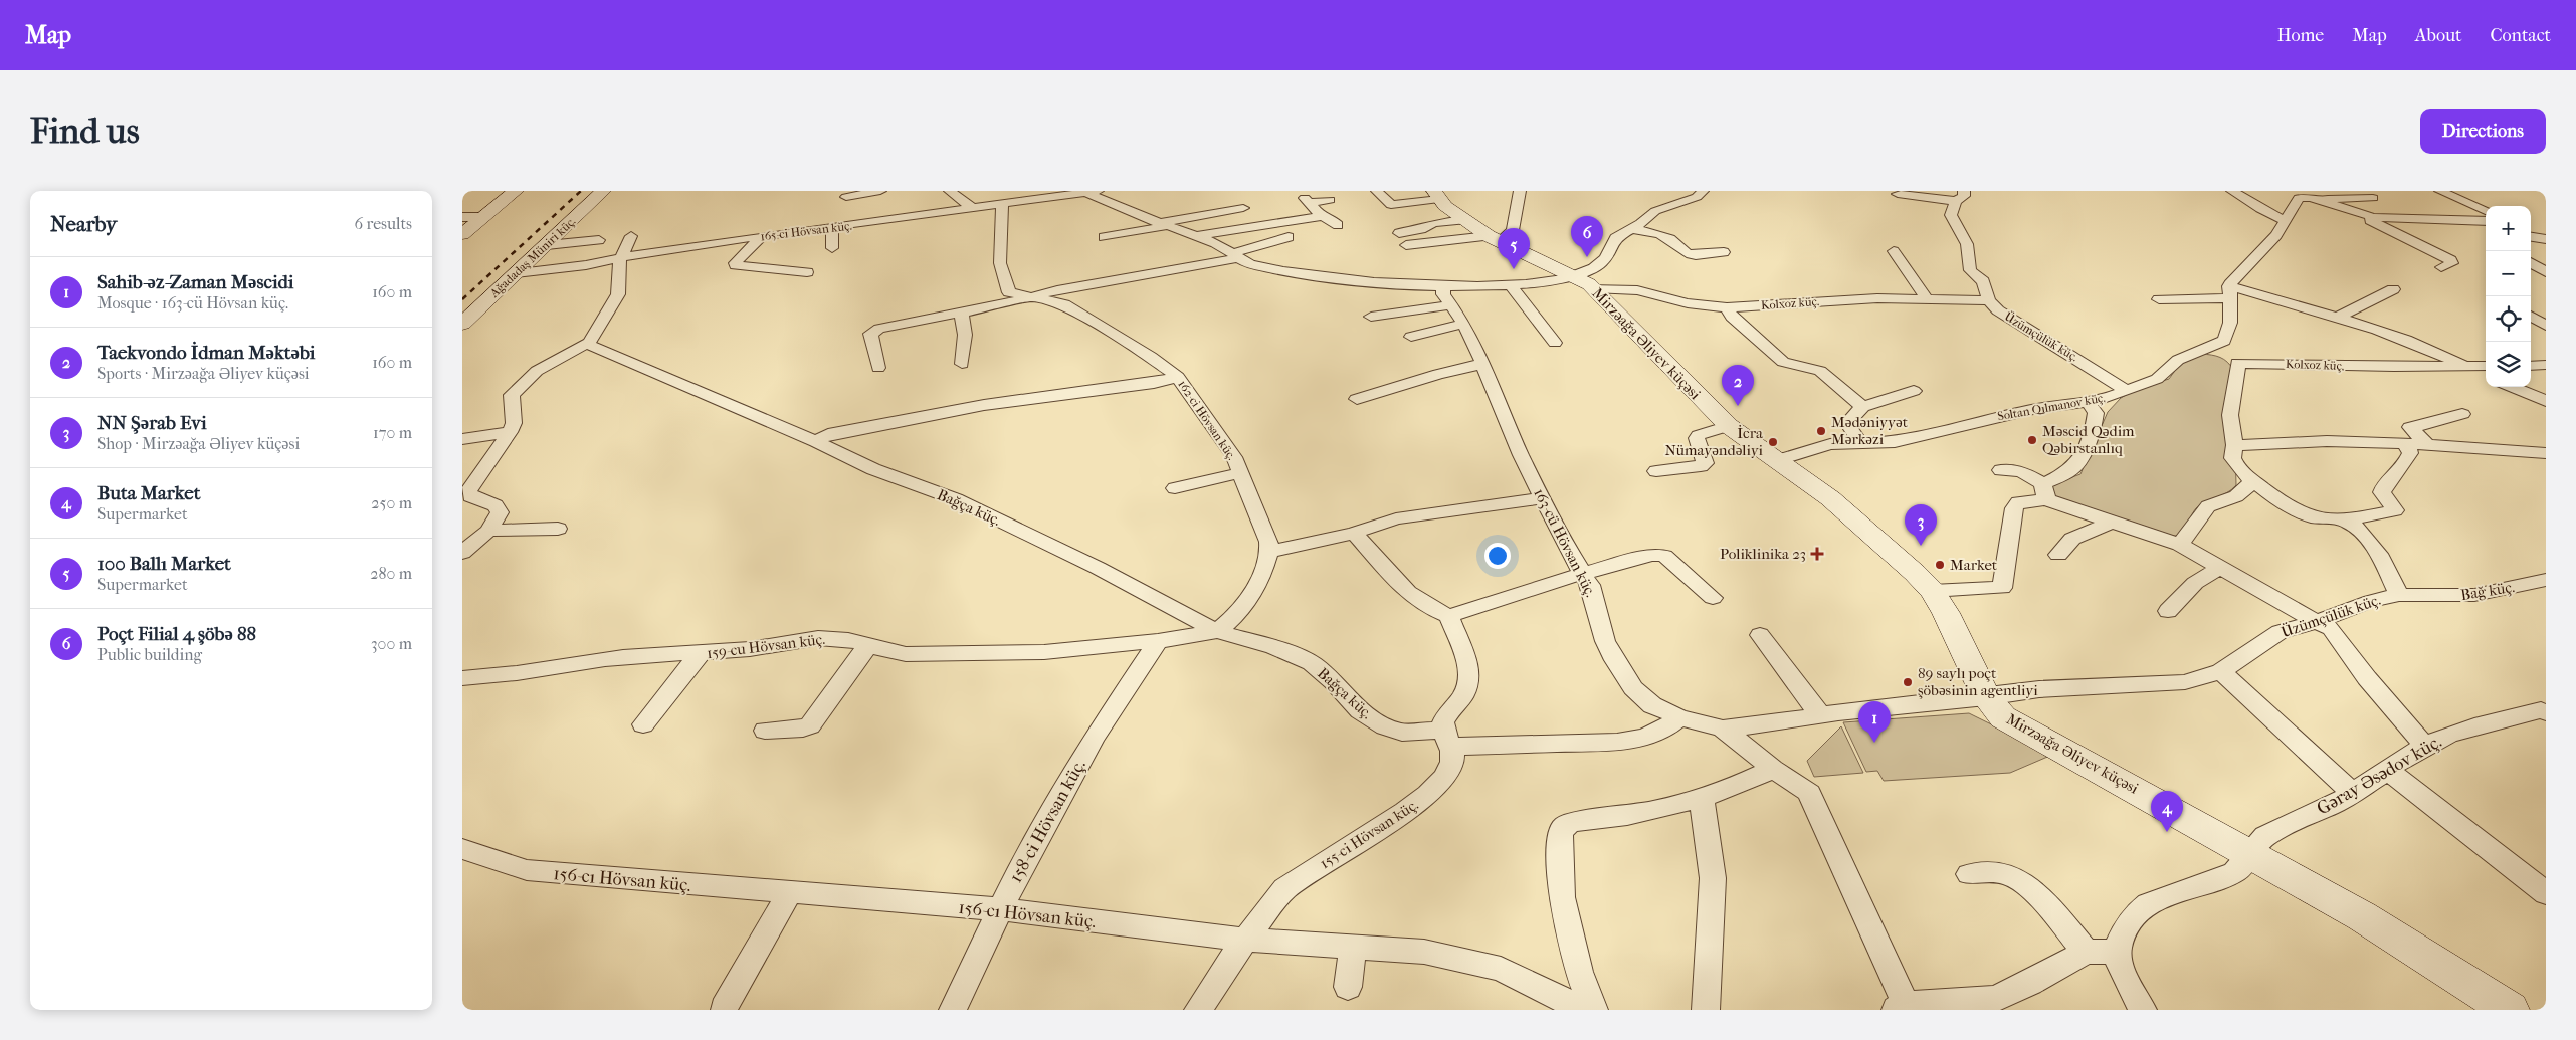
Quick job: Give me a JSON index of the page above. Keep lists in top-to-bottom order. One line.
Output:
{"streets":{"street":["165-ci Hövsan küç.","Ağadadaş Müniri küç.","Kolxoz küç.","Üzümçülük küç.","Mirzəağa Əliyev küçəsi","Soltan Qılmanov küç.","162-ci Hövsan küç.","Bağça küç.","163-cü Hövsan küç.","Bağ küç.","159-cu Hövsan küç.","Gəray Əsədov küç.","158-ci Hövsan küç.","155-ci Hövsan küç.","156-cı Hövsan küç."]},"crossings":[["165-ci Hövsan küç.","Ağadadaş Müniri küç."],["165-ci Hövsan küç.","162-ci Hövsan küç."],["Kolxoz küç.","Üzümçülük küç."],["Kolxoz küç.","Mirzəağa Əliyev küçəsi"],["Üzümçülük küç.","Mirzəağa Əliyev küçəsi"],["Üzümçülük küç.","Soltan Qılmanov küç."],["Üzümçülük küç.","163-cü Hövsan küç."],["Üzümçülük küç.","Bağ küç."],["Mirzəağa Əliyev küçəsi","Soltan Qılmanov küç."],["Mirzəağa Əliyev küçəsi","163-cü Hövsan küç."],["Mirzəağa Əliyev küçəsi","Gəray Əsədov küç."],["Bağça küç.","163-cü Hövsan küç."],["Bağça küç.","159-cu Hövsan küç."],["Bağça küç.","155-ci Hövsan küç."],["159-cu Hövsan küç.","158-ci Hövsan küç."],["158-ci Hövsan küç.","156-cı Hövsan küç."],["155-ci Hövsan küç.","156-cı Hövsan küç."]],"places":{"other":["Mədəniyyət Mərkəzi","Məscid Qədim Qəbirstanlıq","İcra Nümayəndəliyi","Market","89 saylı poçt şöbəsinin agentliyi"],"health":["Poliklinika 23"]},"page":{"header":"Map","nav":["Home","Map","About","Contact"],"buttons":"Directions","title":"Find us","heading":["Nearby","6 results"],"map_buttons":["+","−"],"pins":["6","5","2","3","1","4"],"list":[{"mark":"1","name":"Sahib-əz-Zaman Məscidi","note":"Mosque · 163-cü Hövsan küç.","value":"160 m"},{"mark":"2","name":"Taekvondo İdman Məktəbi","note":"Sports · Mirzəağa Əliyev küçəsi","value":"160 m"},{"mark":"3","name":"NN Şərab Evi","note":"Shop · Mirzəağa Əliyev küçəsi","value":"170 m"},{"mark":"4","name":"Buta Market","note":"Supermarket","value":"250 m"},{"mark":"5","name":"100 Ballı Market","note":"Supermarket","value":"280 m"},{"mark":"6","name":"Poçt Filial 4 şöbə 88","note":"Public building","value":"300 m"}]}}
